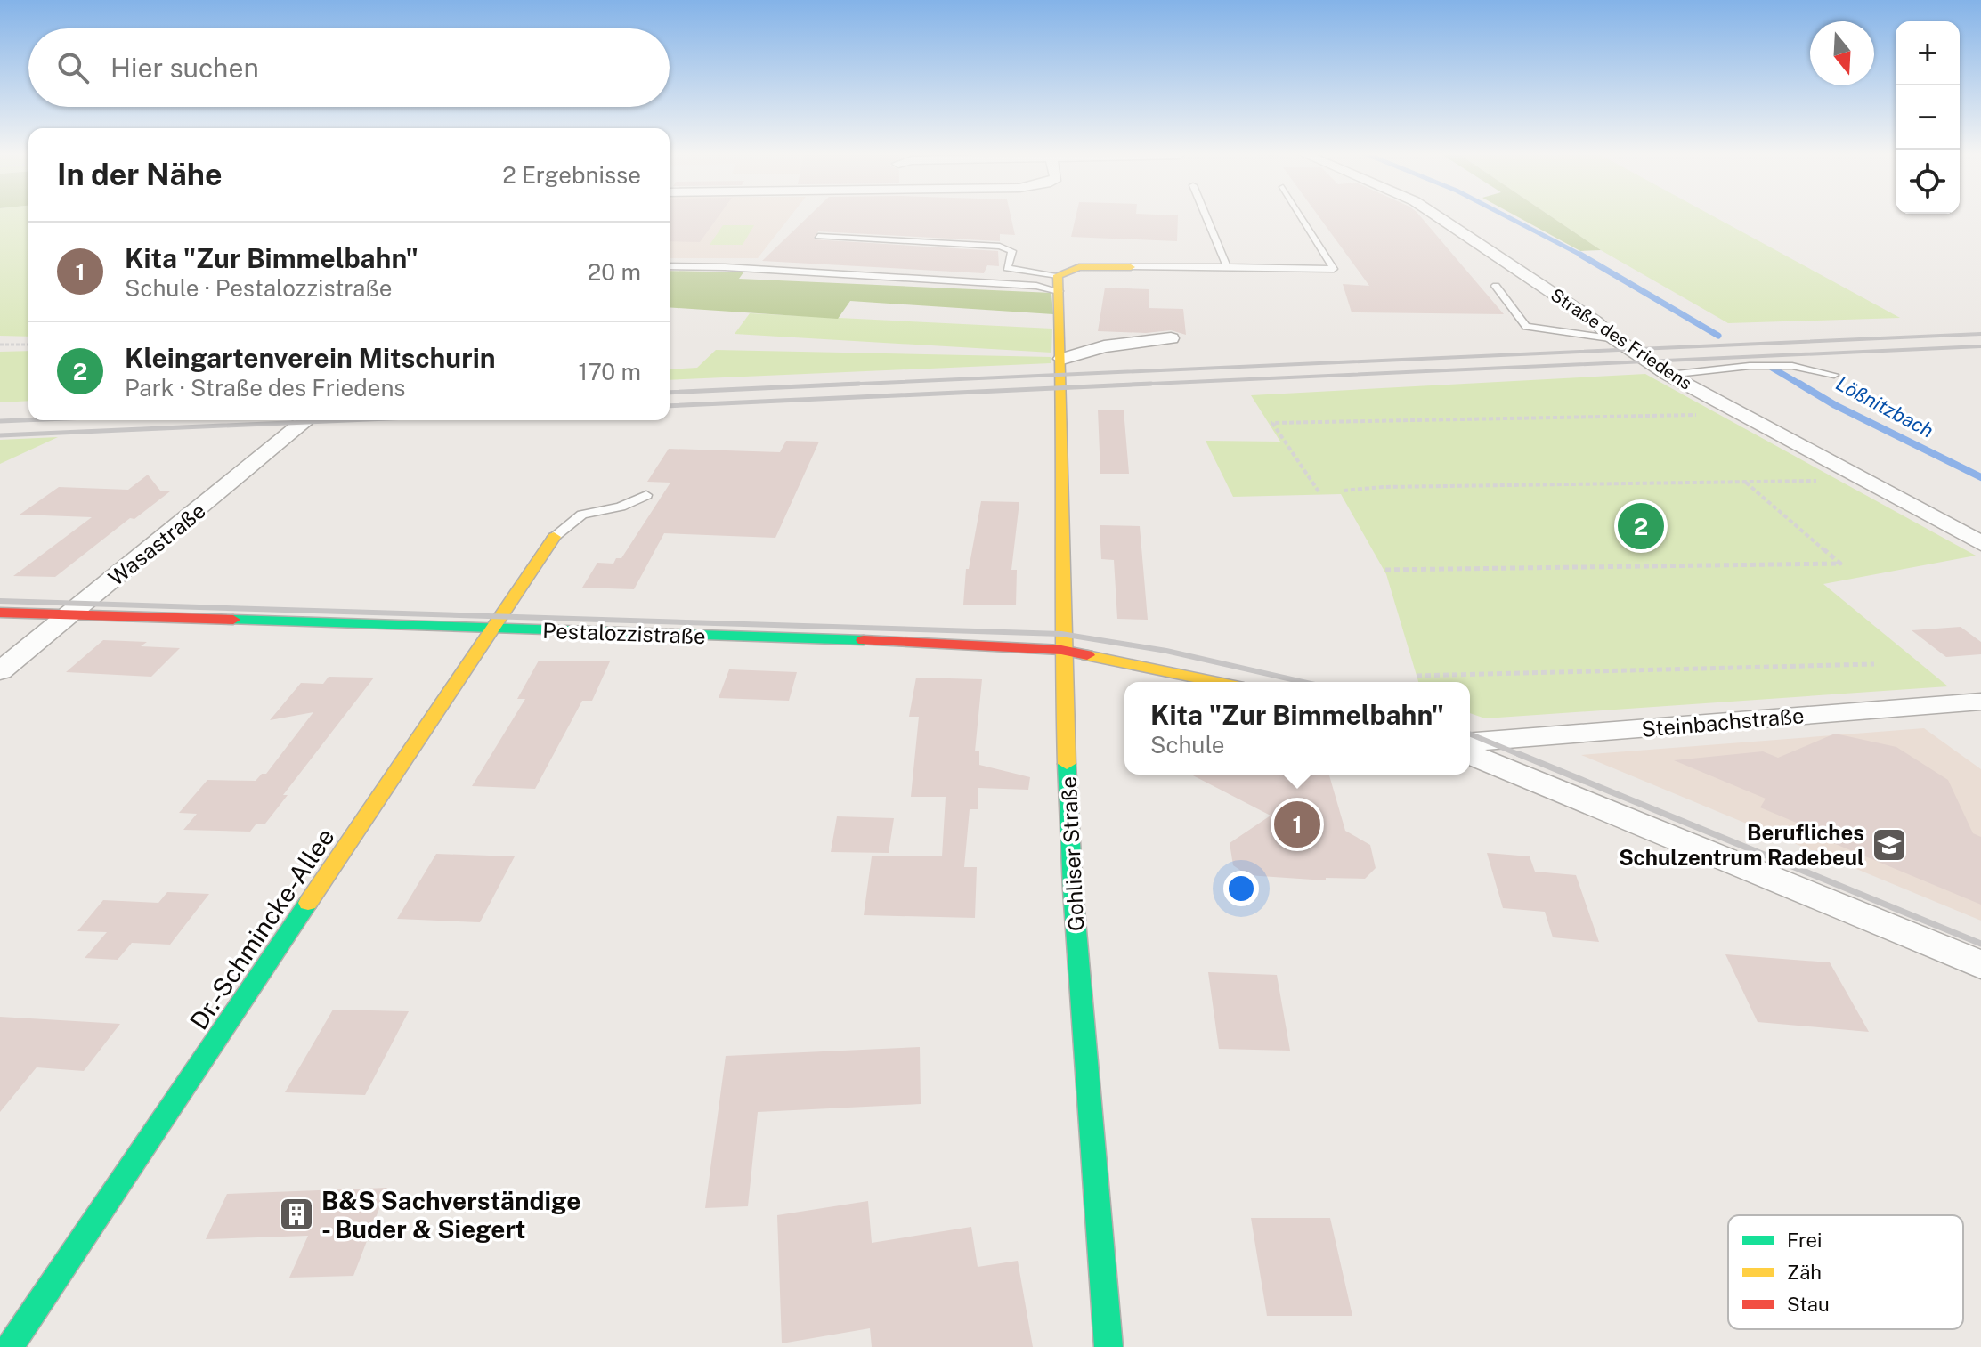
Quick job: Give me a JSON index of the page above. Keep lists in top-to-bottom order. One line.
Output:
{"streets":{"street":["Straße des Friedens","Wasastraße","Pestalozzistraße","Steinbachstraße","Gohliser Straße","Dr.-Schmincke-Allee"]},"crossings":[["Wasastraße","Pestalozzistraße"],["Pestalozzistraße","Gohliser Straße"],["Pestalozzistraße","Dr.-Schmincke-Allee"]],"water":["Lößnitzbach"],"places":{"school or university":["Berufliches Schulzentrum Radebeul"],"building":["B&S Sachverständige - Buder & Siegert"]},"legend":["Frei","Zäh","Stau"],"north":"bottom","page":{"map_buttons":["+","−"],"search":"Hier suchen","heading":["In der Nähe","2 Ergebnisse"],"list":[{"mark":"1","name":"Kita \"Zur Bimmelbahn\"","note":"Schule · Pestalozzistraße","value":"20 m"},{"mark":"2","name":"Kleingartenverein Mitschurin","note":"Park · Straße des Friedens","value":"170 m"}],"pins":["2","1"],"popup":["Kita \"Zur Bimmelbahn\"","Schule"]}}
